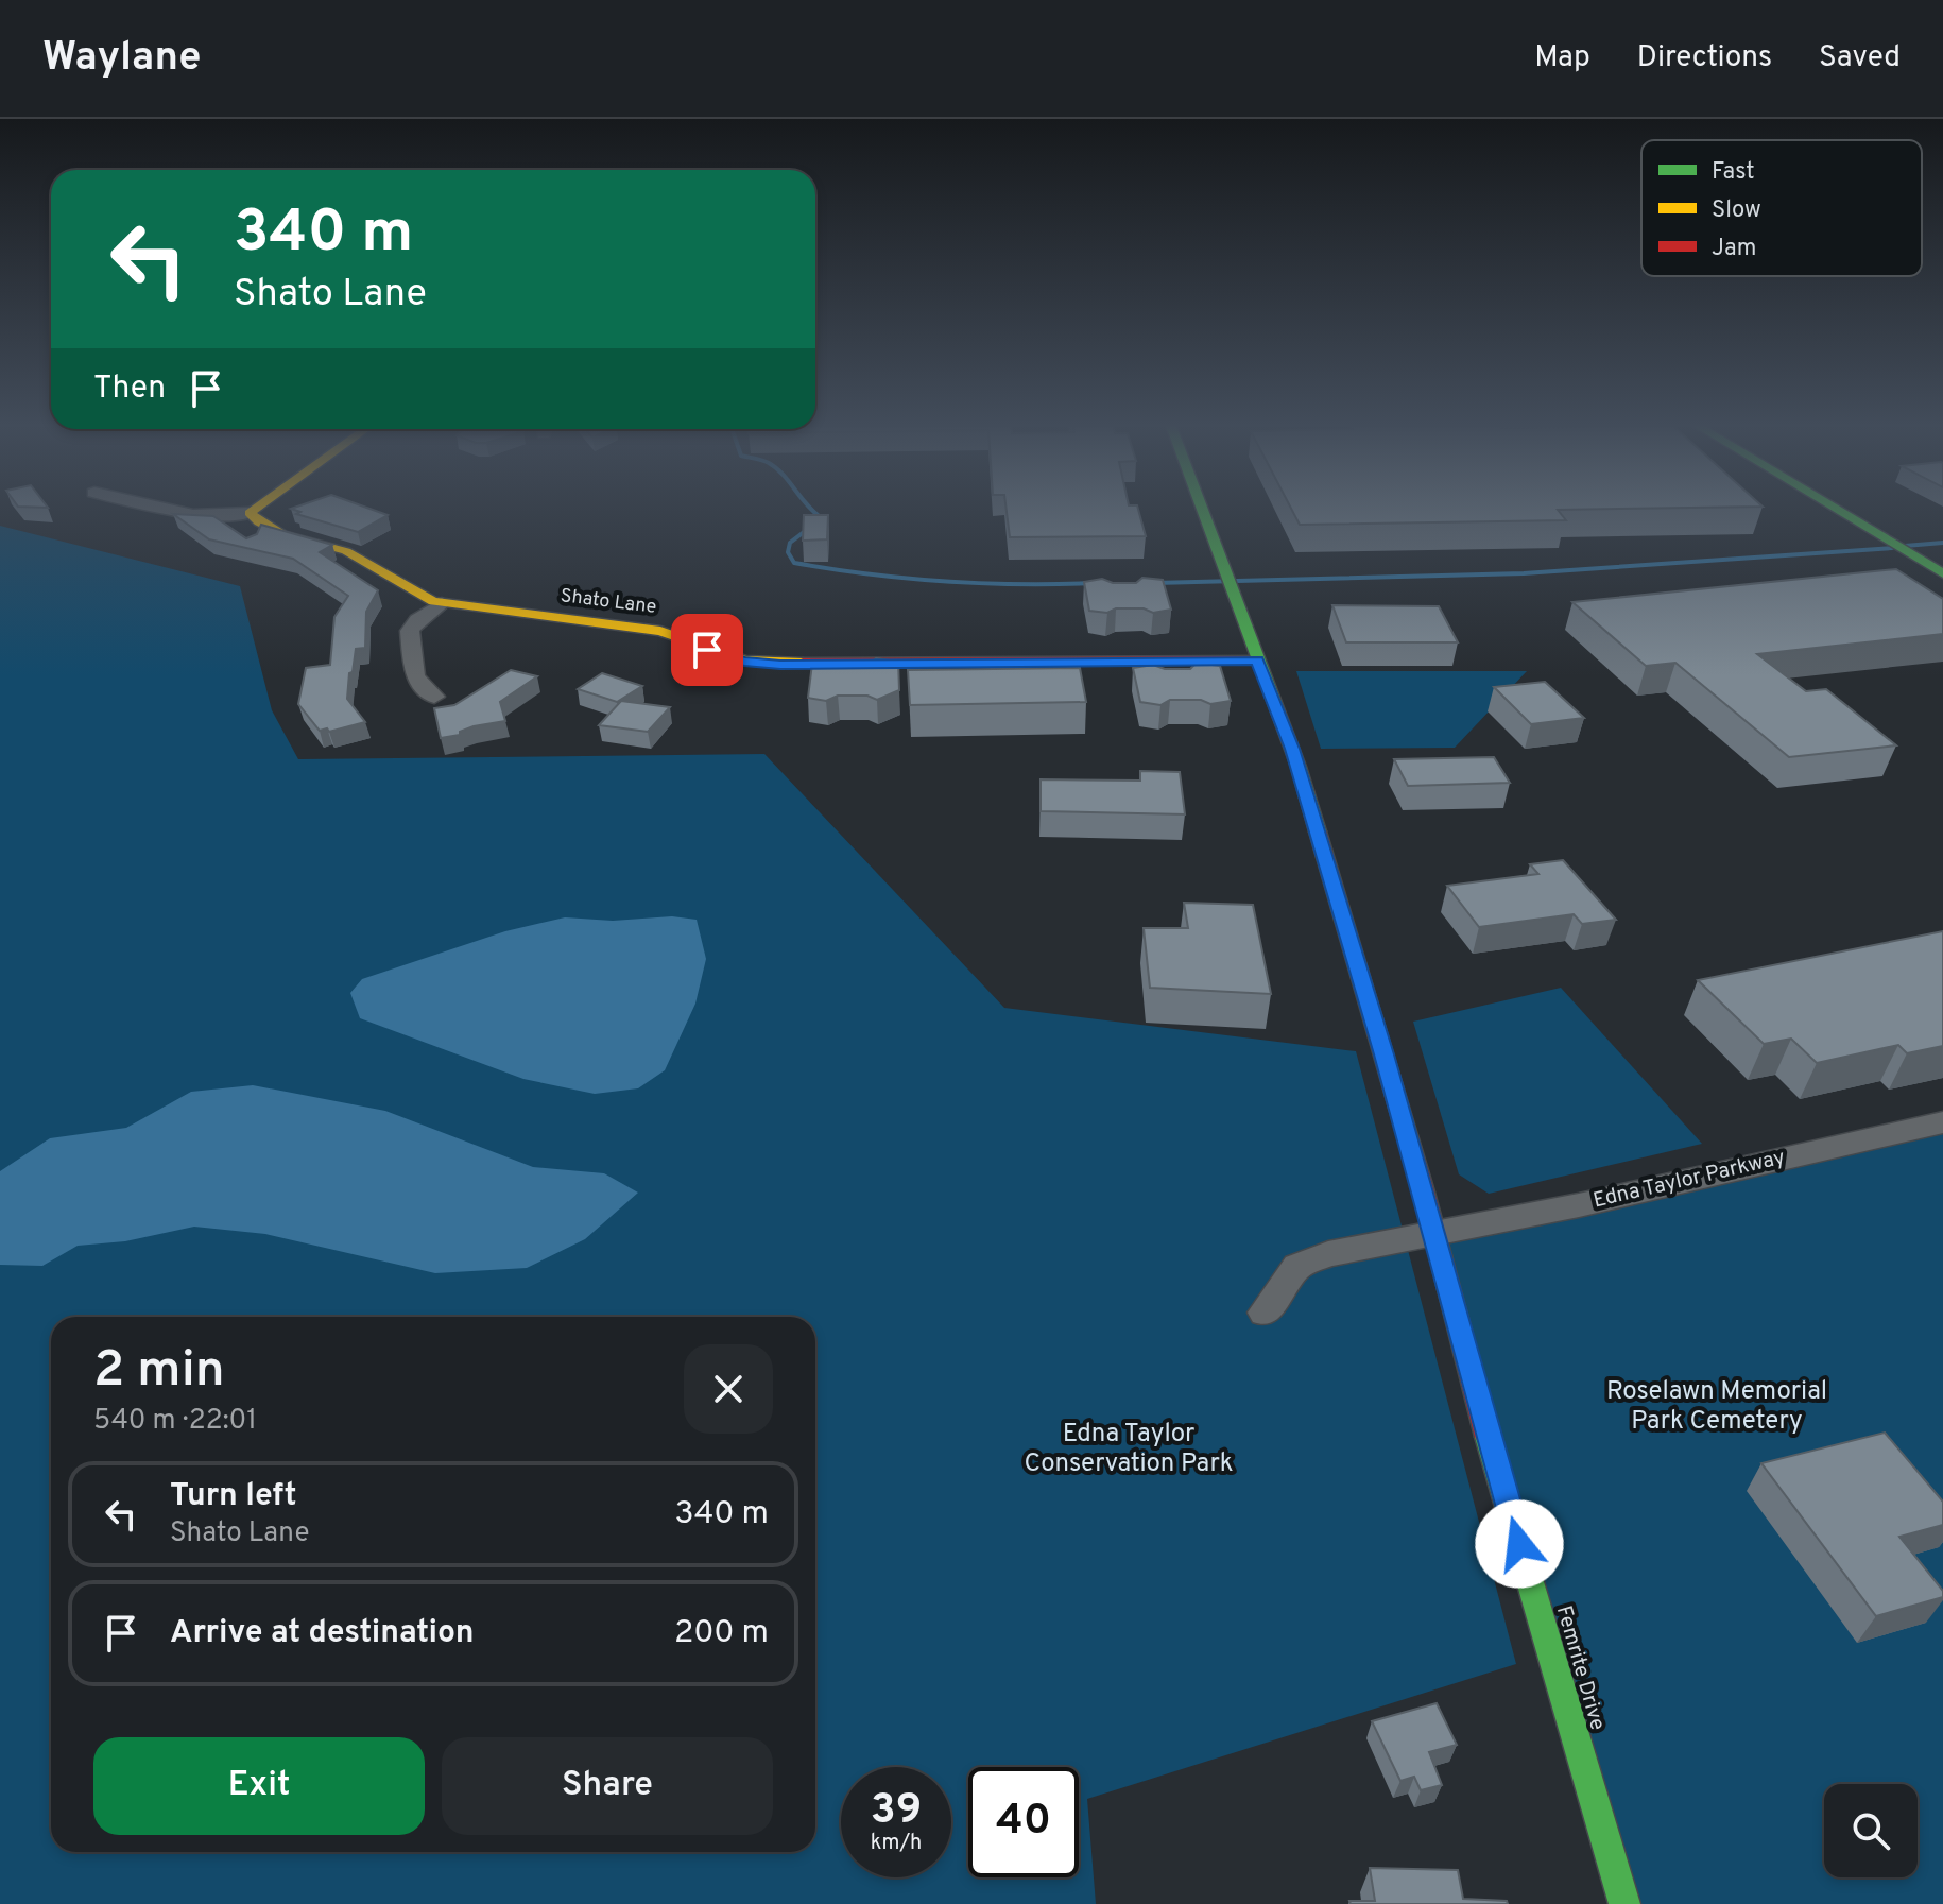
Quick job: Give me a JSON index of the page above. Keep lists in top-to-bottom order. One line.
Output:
{"streets":{"street":["Shato Lane","Edna Taylor Parkway","Femrite Drive"]},"crossings":[["Shato Lane","Femrite Drive"],["Edna Taylor Parkway","Femrite Drive"]],"parks":["Roselawn Memorial Park Cemetery","Edna Taylor Conservation Park"],"legend":["Fast","Slow","Jam"],"page":{"header":"Waylane","nav":["Map","Directions","Saved"],"turn":["340 m","Shato Lane"],"then":"Then","heading":["2 min","540 m · 22:01"],"list":[{"name":"Turn left","note":"Shato Lane","value":"340 m"},{"name":"Arrive at destination","value":"200 m"}],"buttons":["Exit","Share"],"speed":"39 km/h","limit":"40"}}
